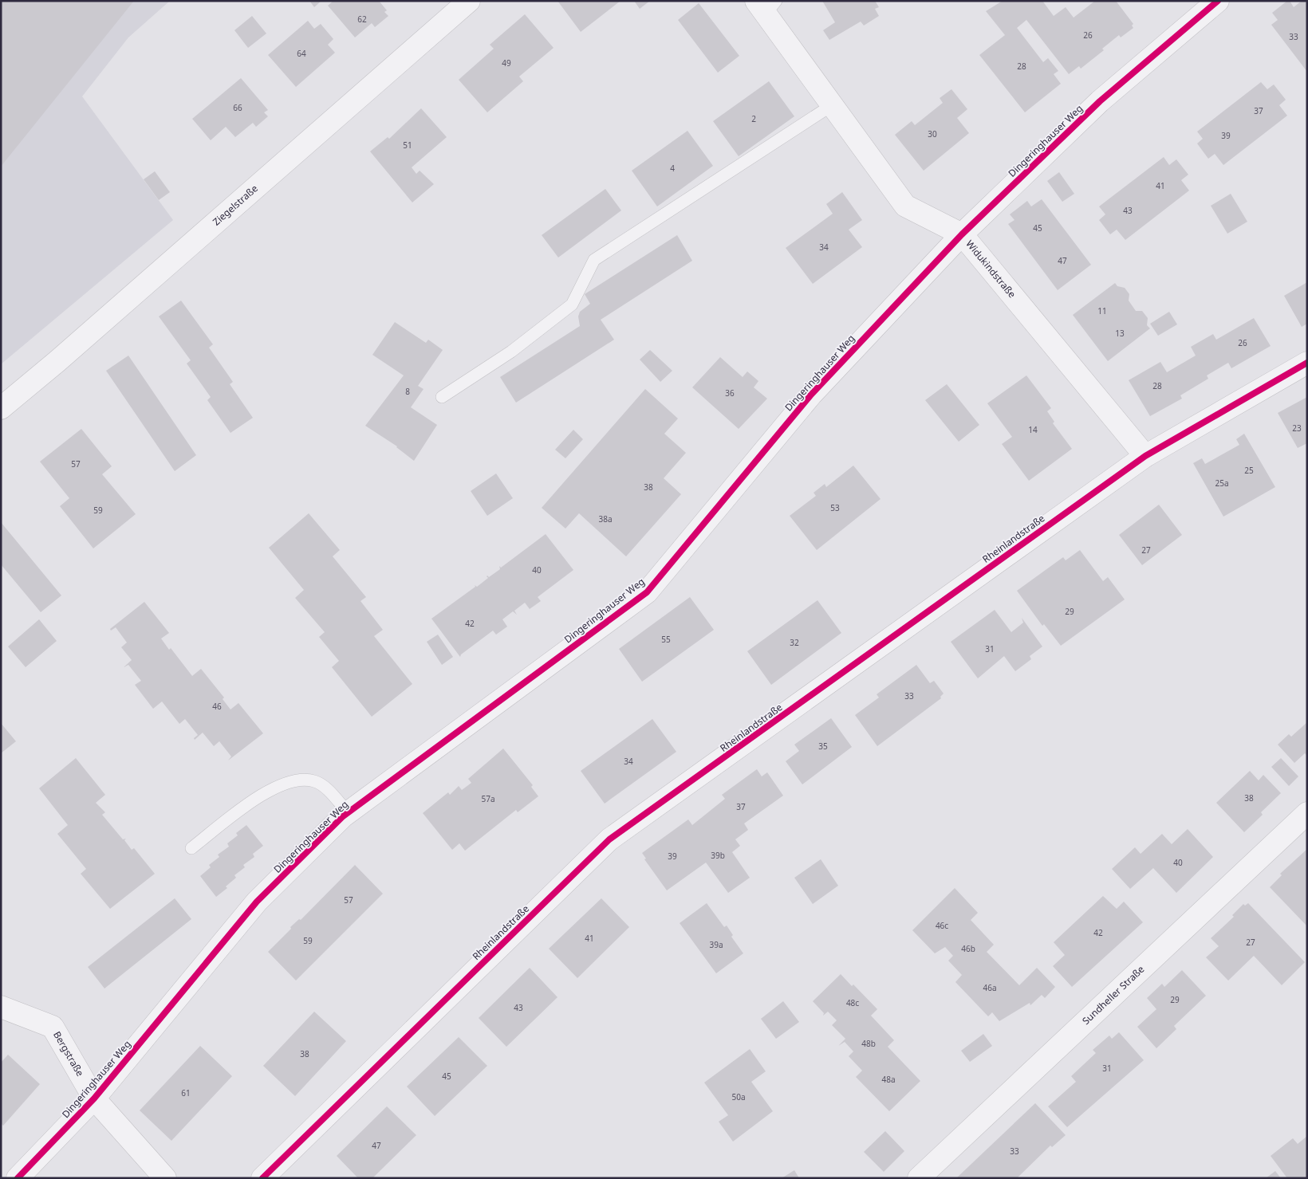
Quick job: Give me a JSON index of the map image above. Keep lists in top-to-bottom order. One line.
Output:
{"streets":{"street":["Dingeringhauser Weg","Ziegelstraße","Widukindstraße","Rheinlandstraße","Sundheller Straße","Bergstraße"]},"crossings":[["Dingeringhauser Weg","Widukindstraße"],["Dingeringhauser Weg","Bergstraße"],["Widukindstraße","Rheinlandstraße"]],"house_numbers":["62","26","33","64","49","28","66","37","2","30","39","51","4","41","43","45","34","47","11","13","26","28","8","36","23","14","57","25","25a","38","53","59","38a","27","40","29","42","55","32","31","33","46","35","34","38","57a","37","39b","39","40","57","46c","42","41","59","27","39a","46b","46a","29","48c","43","48b","38","31","45","48a","61","50a","47","33"]}
